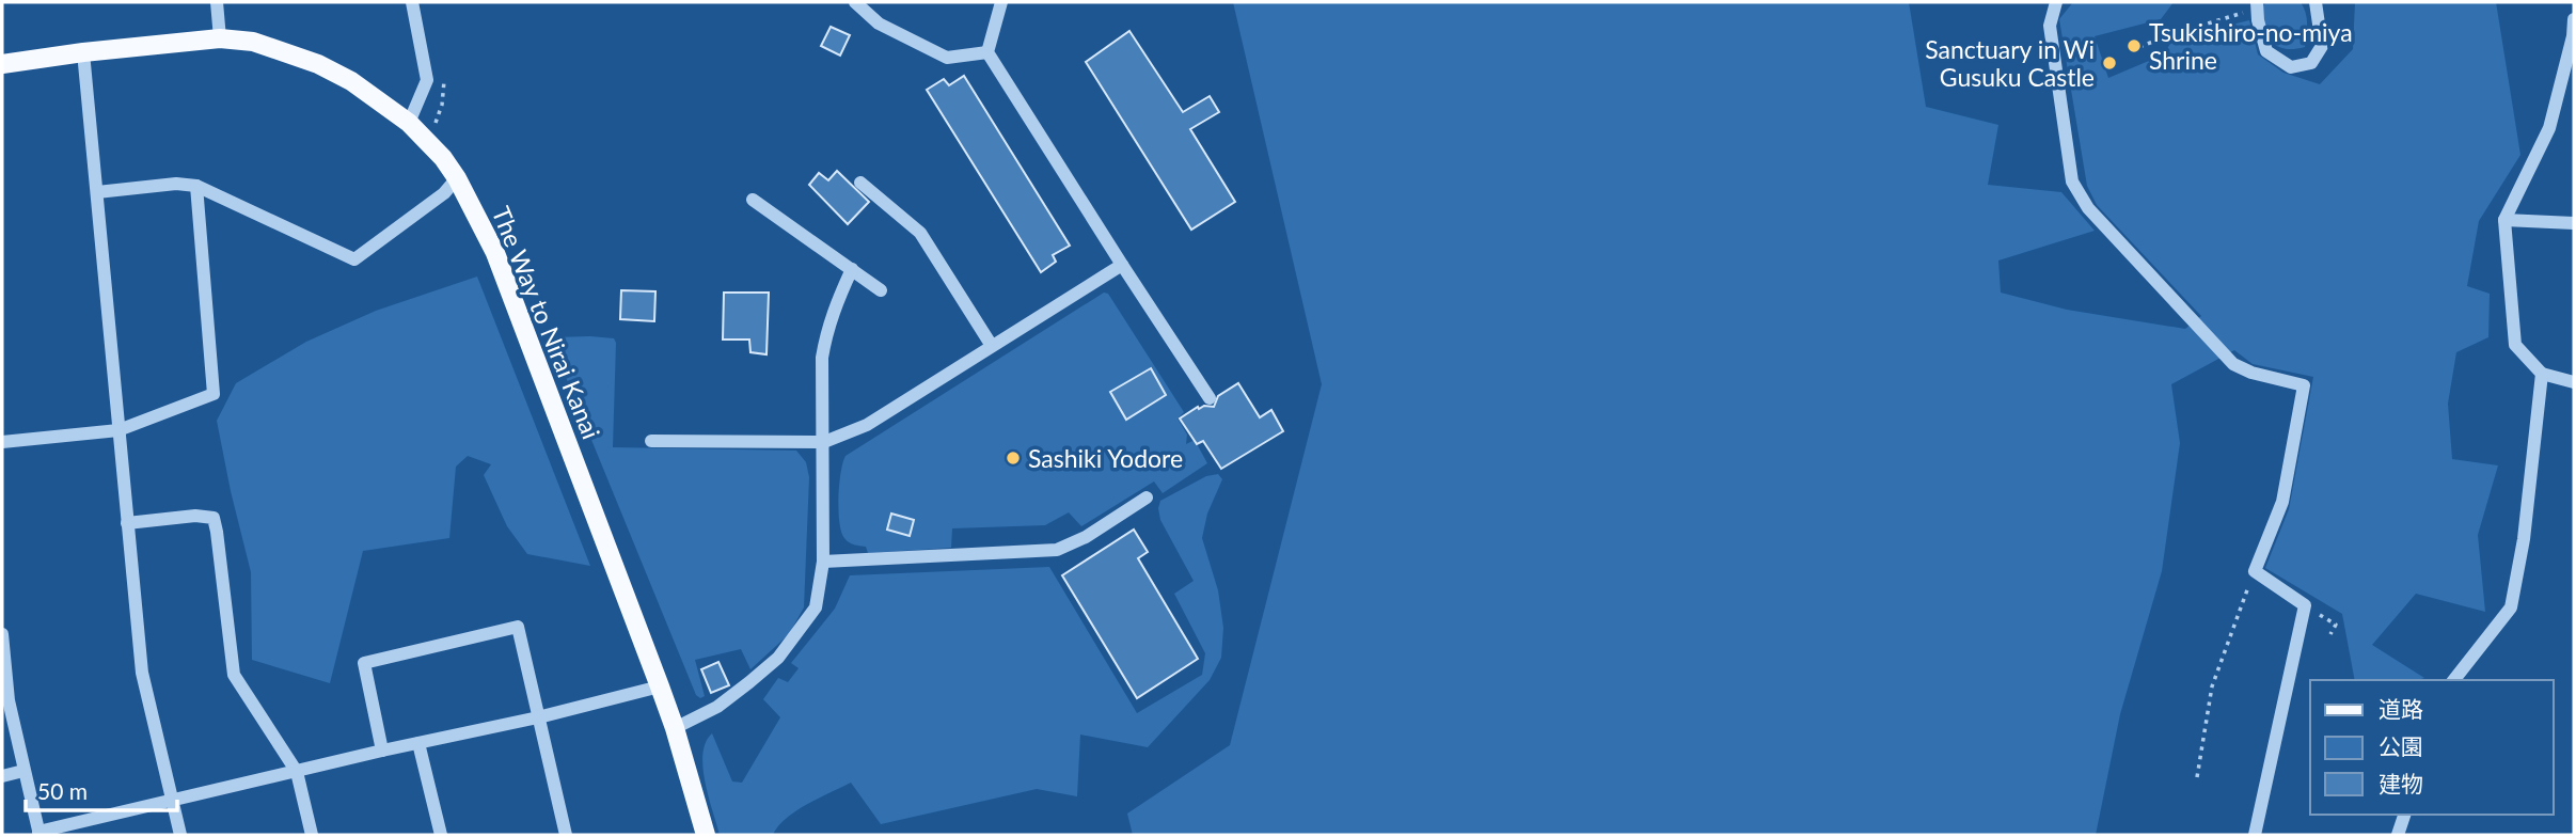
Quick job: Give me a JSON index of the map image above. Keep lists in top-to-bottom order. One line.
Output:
{"streets":{"main road":["The Way to Nirai Kanai"]},"places":["Tsukishiro-no-miya Shrine","Sanctuary in Wi Gusuku Castle","Sashiki Yodore"],"legend":["道路","公園","建物"],"scale_bar":"50 m"}
